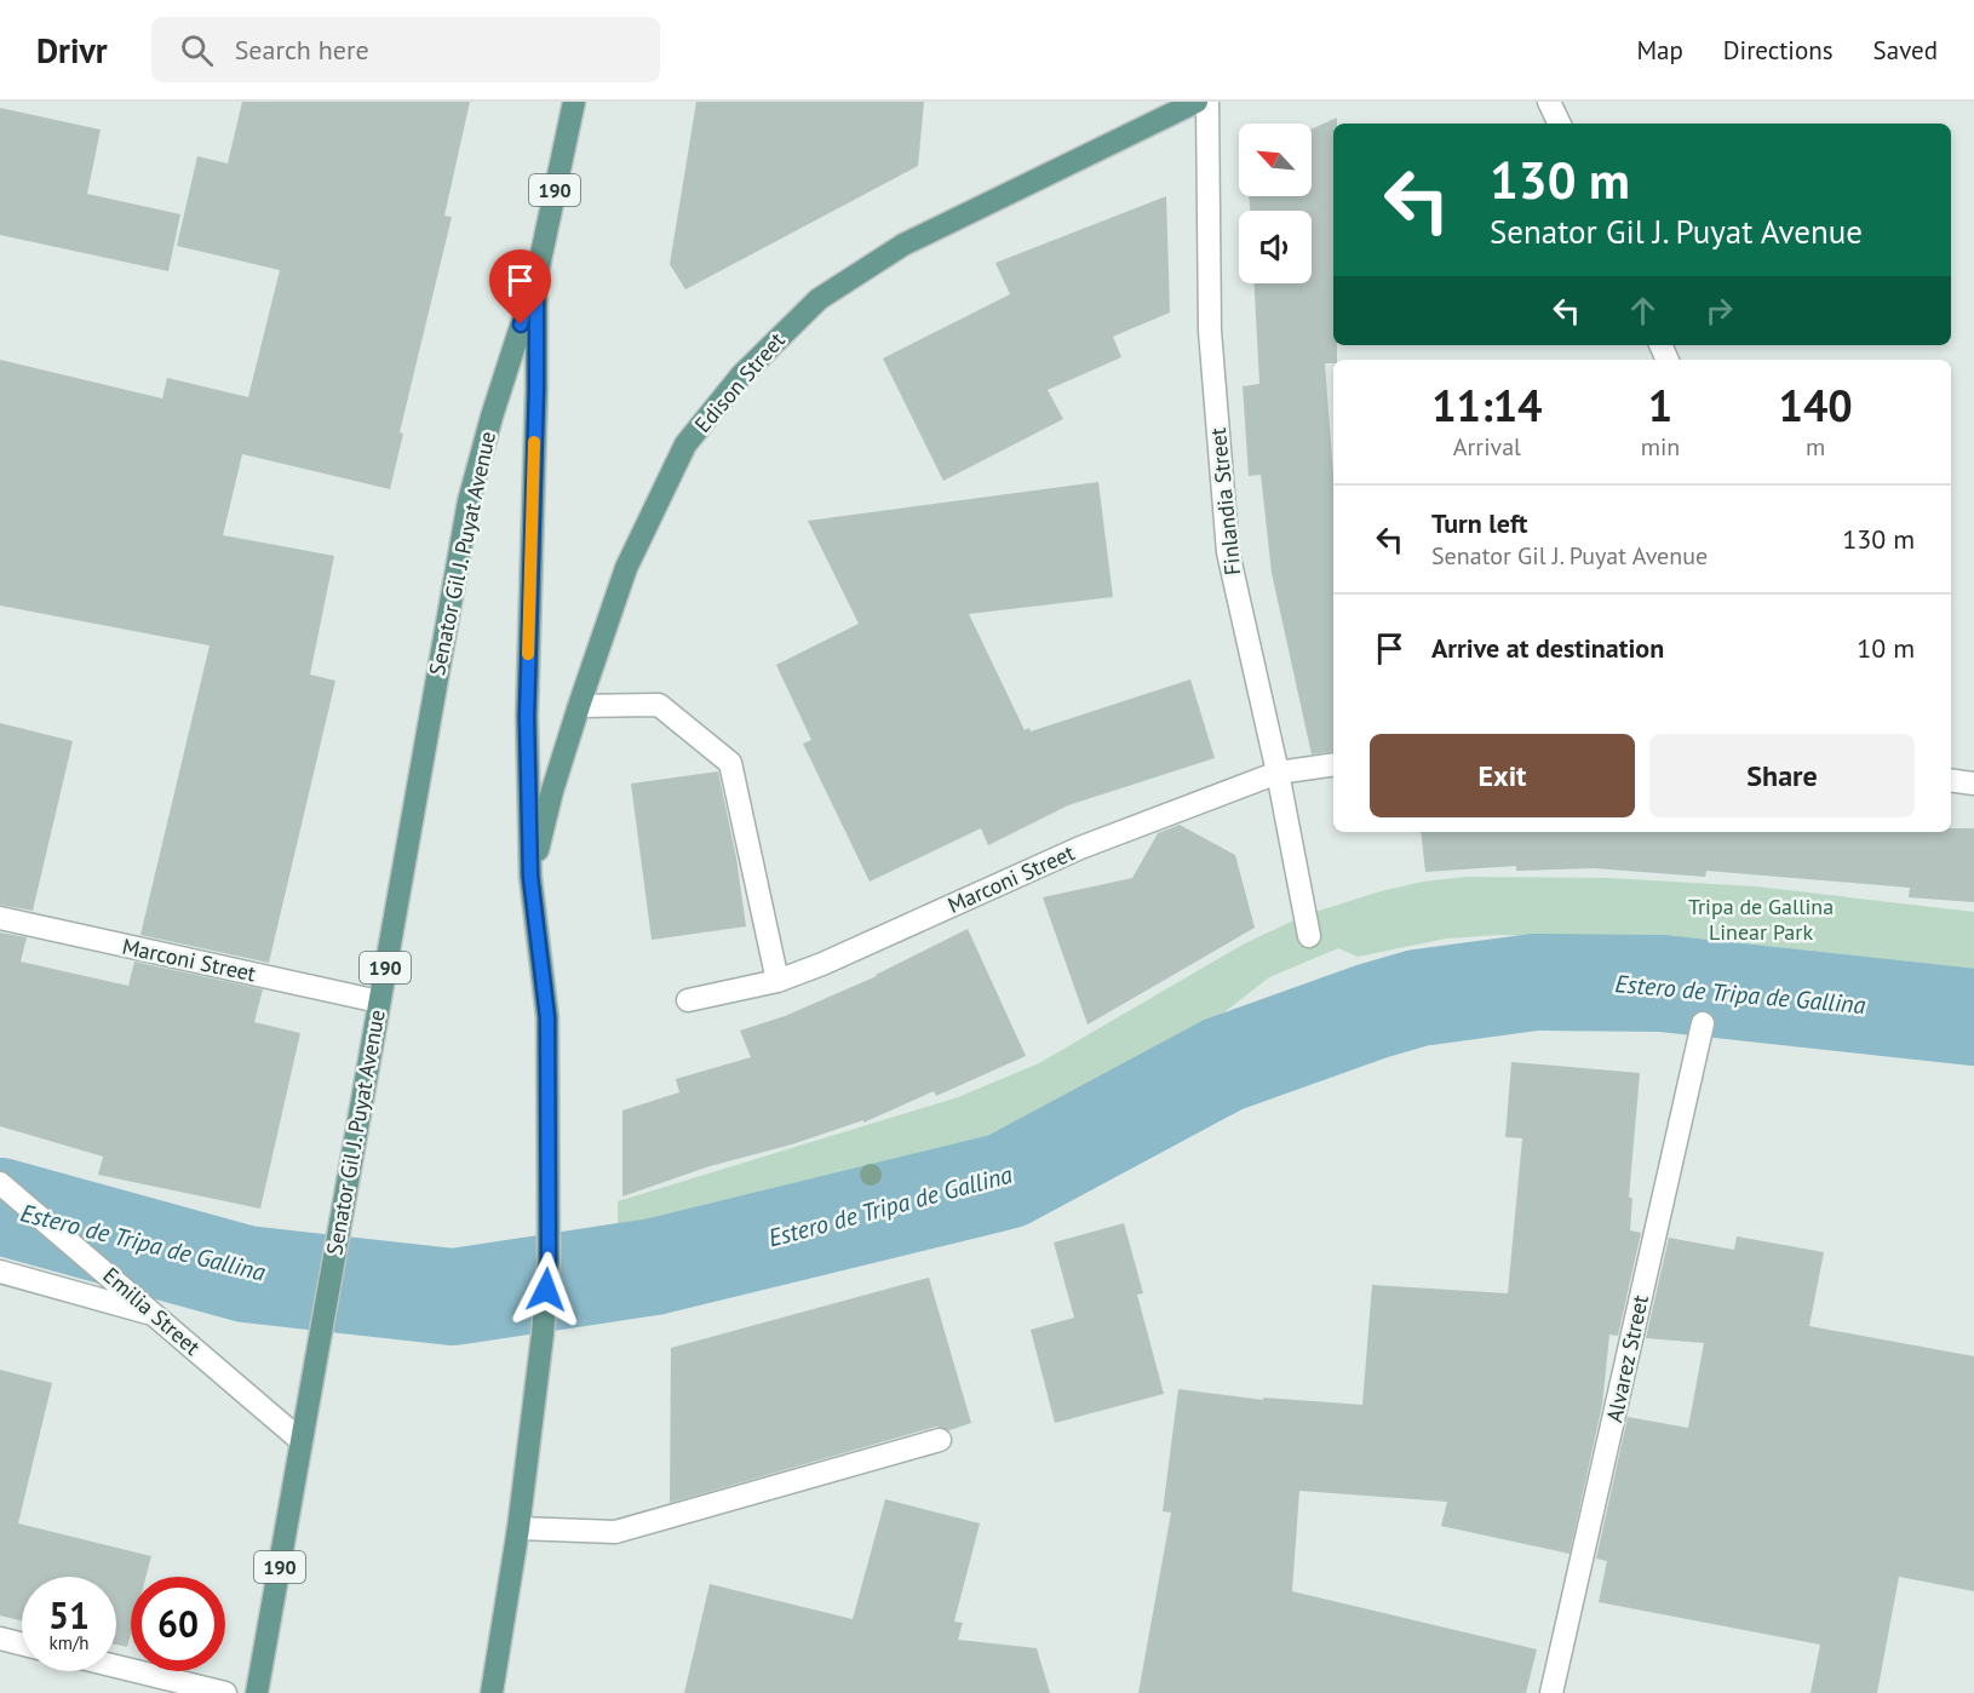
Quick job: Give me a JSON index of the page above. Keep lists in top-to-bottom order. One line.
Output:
{"streets":{"main road":["190","Edison Street","Senator Gil J. Puyat Avenue"],"street":["Finlandia Street","Marconi Street","Emilia Street","Alvarez Street"]},"crossings":[["Edison Street","Senator Gil J. Puyat Avenue"],["Finlandia Street","Marconi Street"],["Senator Gil J. Puyat Avenue","Marconi Street"],["Senator Gil J. Puyat Avenue","Emilia Street"]],"water":["Estero de Tripa de Gallina"],"parks":["Tripa de Gallina Linear Park"],"north":"top left","page":{"header":"Drivr","search":"Search here","nav":["Map","Directions","Saved"],"turn":["130 m","Senator Gil J. Puyat Avenue"],"eta":["11:14","Arrival","1","min","140","m"],"list":[{"name":"Turn left","note":"Senator Gil J. Puyat Avenue","value":"130 m"},{"name":"Arrive at destination","value":"10 m"}],"buttons":["Exit","Share"],"speed":"51 km/h","limit":"60"}}
